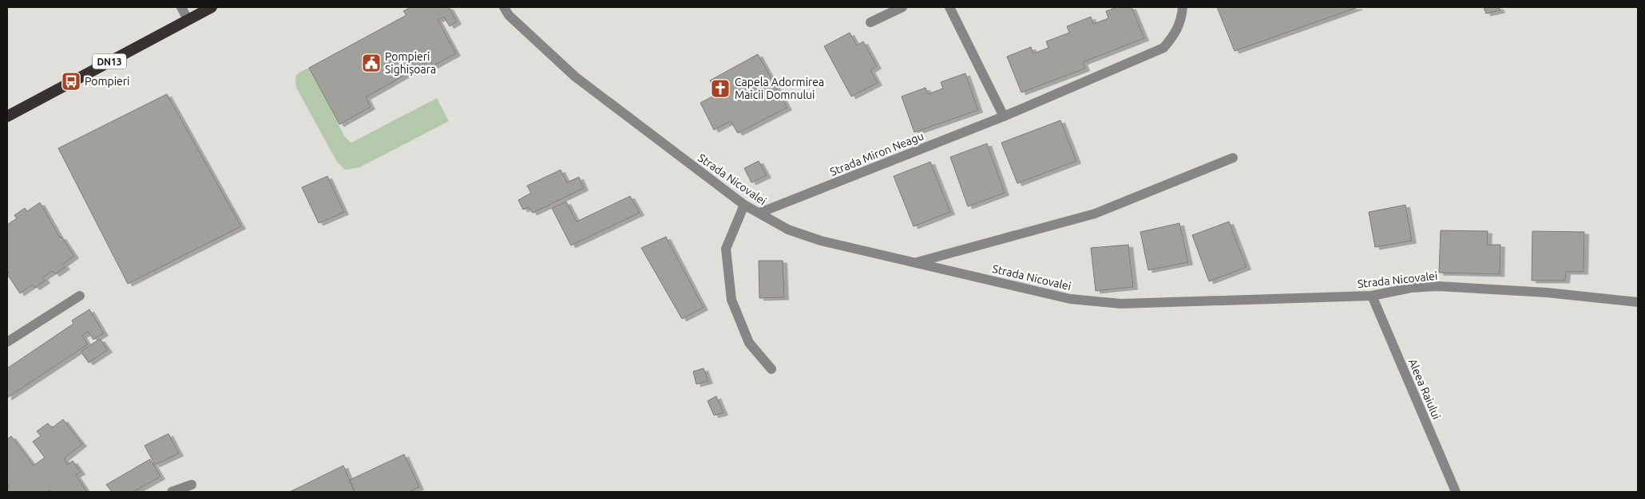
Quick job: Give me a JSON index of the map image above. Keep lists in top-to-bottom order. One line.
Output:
{"streets":{"highway":["DN13"],"street":["Strada Miron Neagu","Strada Nicovalei","Aleea Raiului"]},"crossings":[["Strada Miron Neagu","Strada Nicovalei"],["Strada Nicovalei","Aleea Raiului"]],"places":{"public building":["Pompieri Sighișoara"],"bus stop":["Pompieri"],"church":["Capela Adormirea Maicii Domnului"]}}
